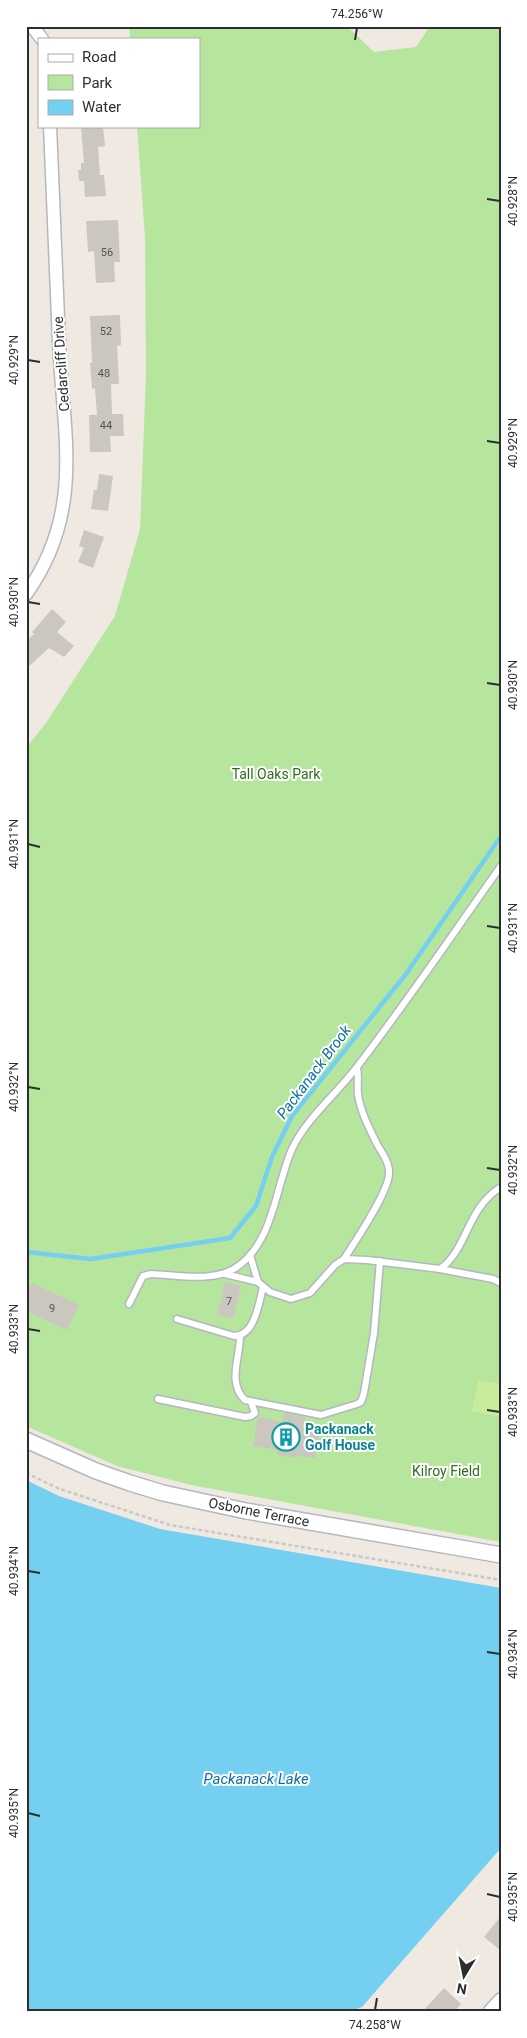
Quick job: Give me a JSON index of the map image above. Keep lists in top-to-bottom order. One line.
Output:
{"streets":{"street":["Cedarcliff Drive","Osborne Terrace"]},"water":["Packanack Brook","Packanack Lake"],"parks":["Tall Oaks Park","Kilroy Field"],"places":{"building":["Packanack Golf House"]},"house_numbers":["56","52","48","44","7","9"],"legend":["Road","Park","Water"],"north":"bottom","coordinates":["74.256°W","40.928°N","40.929°N","40.930°N","40.931°N","40.932°N","40.933°N","40.934°N","40.935°N","74.258°W"]}
